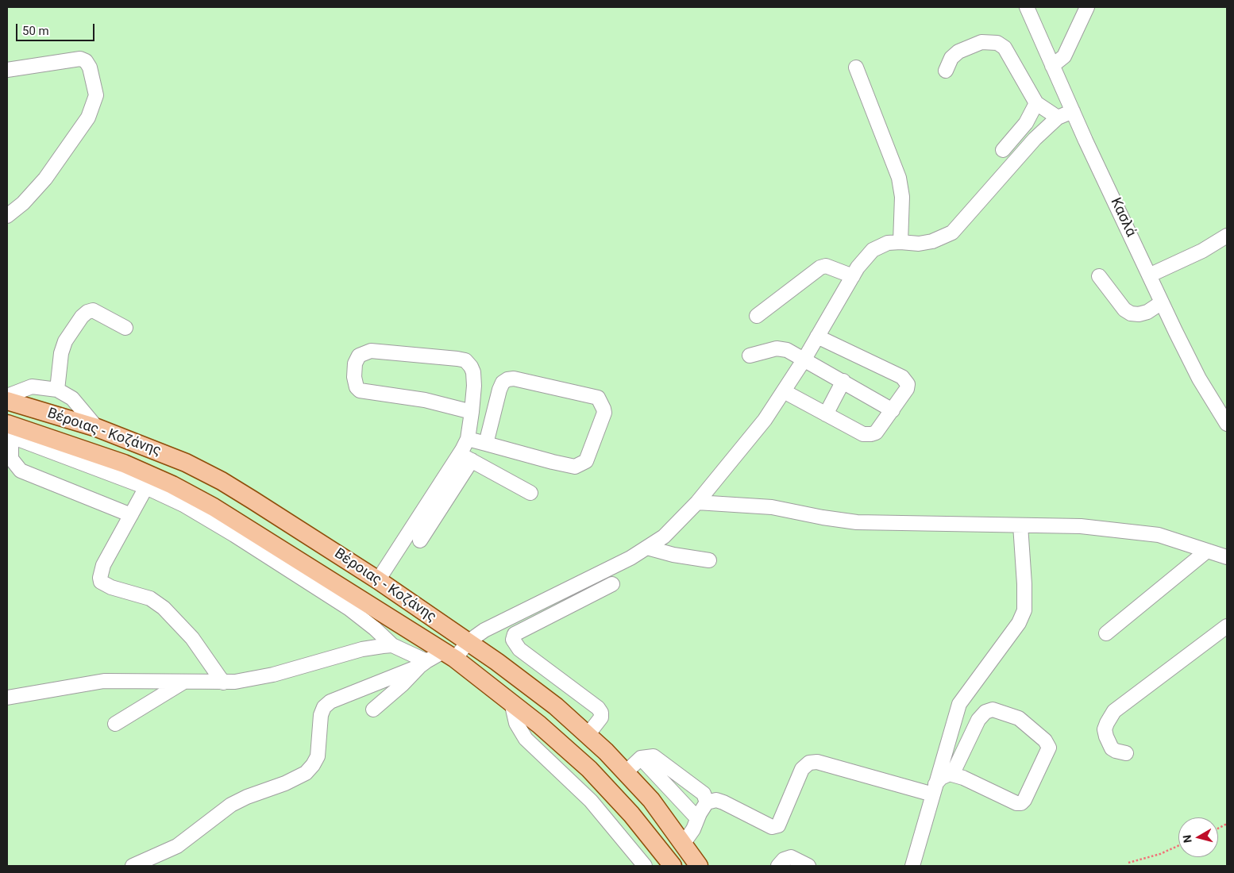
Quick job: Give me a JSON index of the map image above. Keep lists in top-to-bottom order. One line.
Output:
{"streets":{"main road":["Βέροιας - Κοζάνης"],"street":["Κασλά"]},"scale_bar":"50 m","north":"left"}
